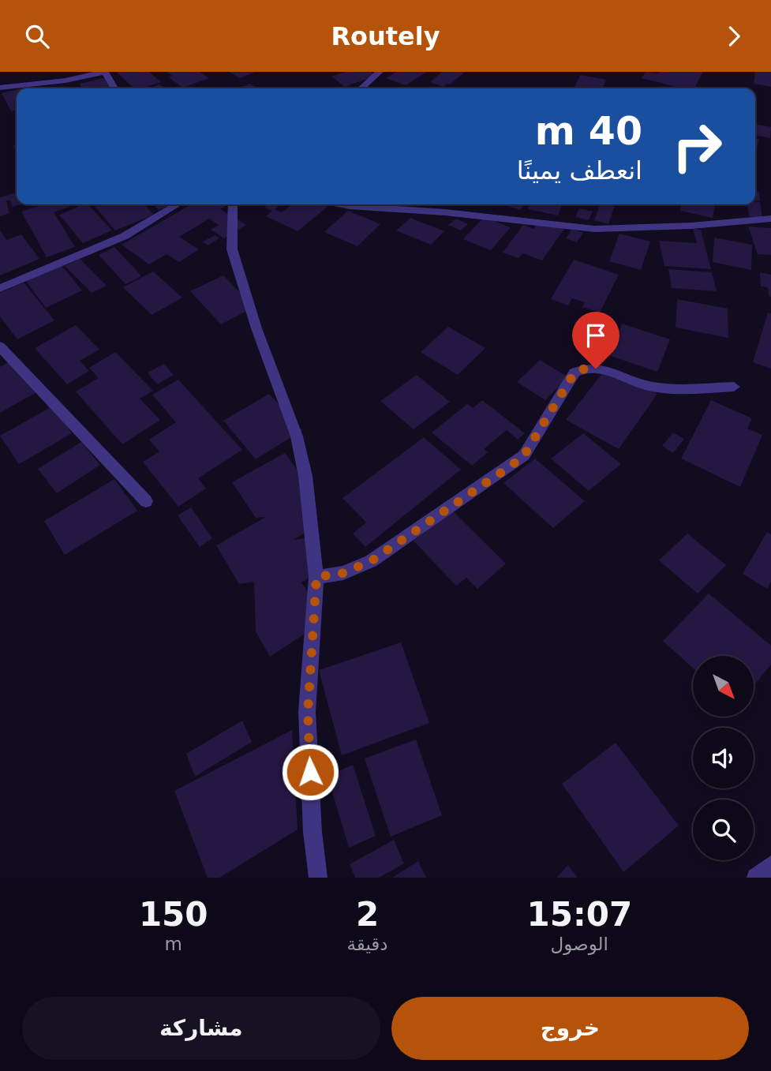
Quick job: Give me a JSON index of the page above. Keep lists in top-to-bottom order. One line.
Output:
{"north":"bottom right","page":{"header":"Routely","turn":["40 m","انعطف يمينًا"],"eta":["15:07","الوصول","2","دقيقة","150","m"],"buttons":["خروج","مشاركة"]}}
